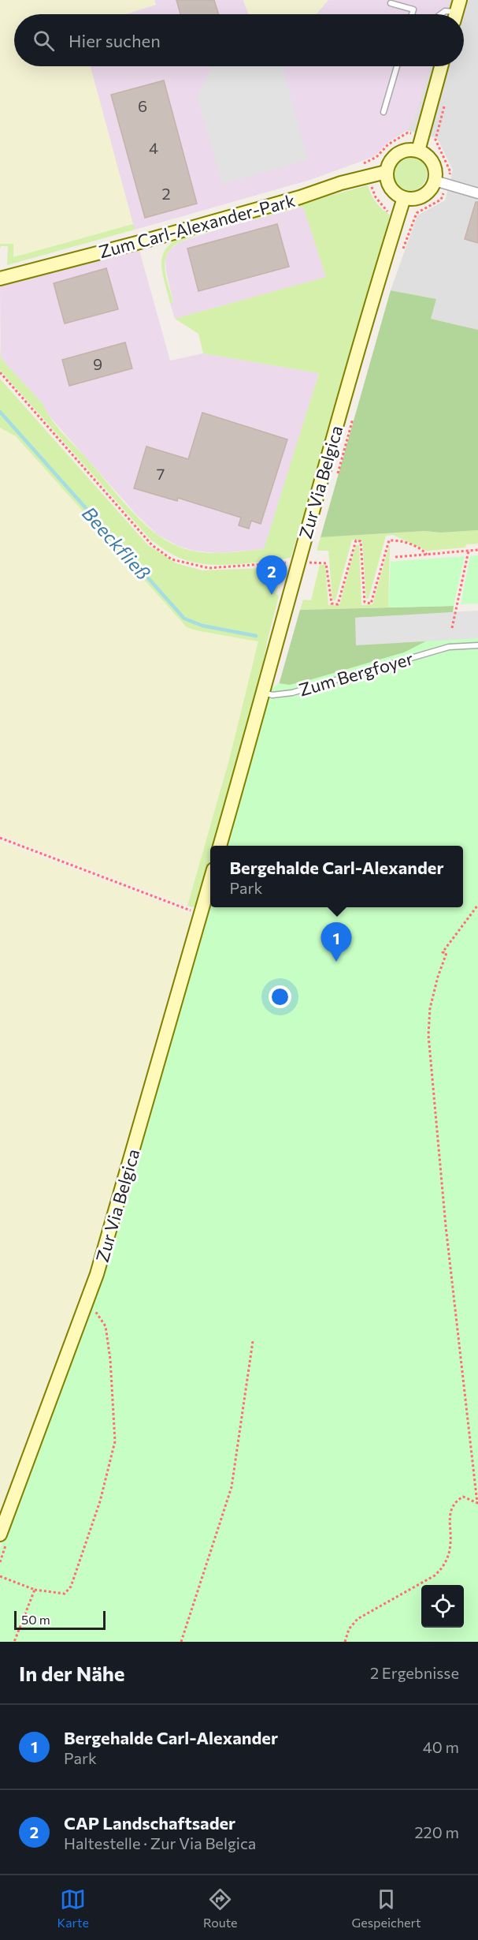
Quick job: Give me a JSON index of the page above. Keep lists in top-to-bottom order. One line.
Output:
{"streets":{"street":["Zum Carl-Alexander-Park","Zur Via Belgica"],"lane":["Zum Bergfoyer"]},"crossings":[["Zum Carl-Alexander-Park","Zur Via Belgica"],["Zur Via Belgica","Zum Bergfoyer"]],"water":["Beeckfließ"],"house_numbers":["6","4","2","9","7"],"scale_bar":"50 m","page":{"search":"Hier suchen","pins":["2","1"],"popup":["Bergehalde Carl-Alexander","Park"],"scale":"50 m","heading":["In der Nähe","2 Ergebnisse"],"list":[{"mark":"1","name":"Bergehalde Carl-Alexander","note":"Park","value":"40 m"},{"mark":"2","name":"CAP Landschaftsader","note":"Haltestelle · Zur Via Belgica","value":"220 m"}],"nav":["Karte","Route","Gespeichert"]}}
